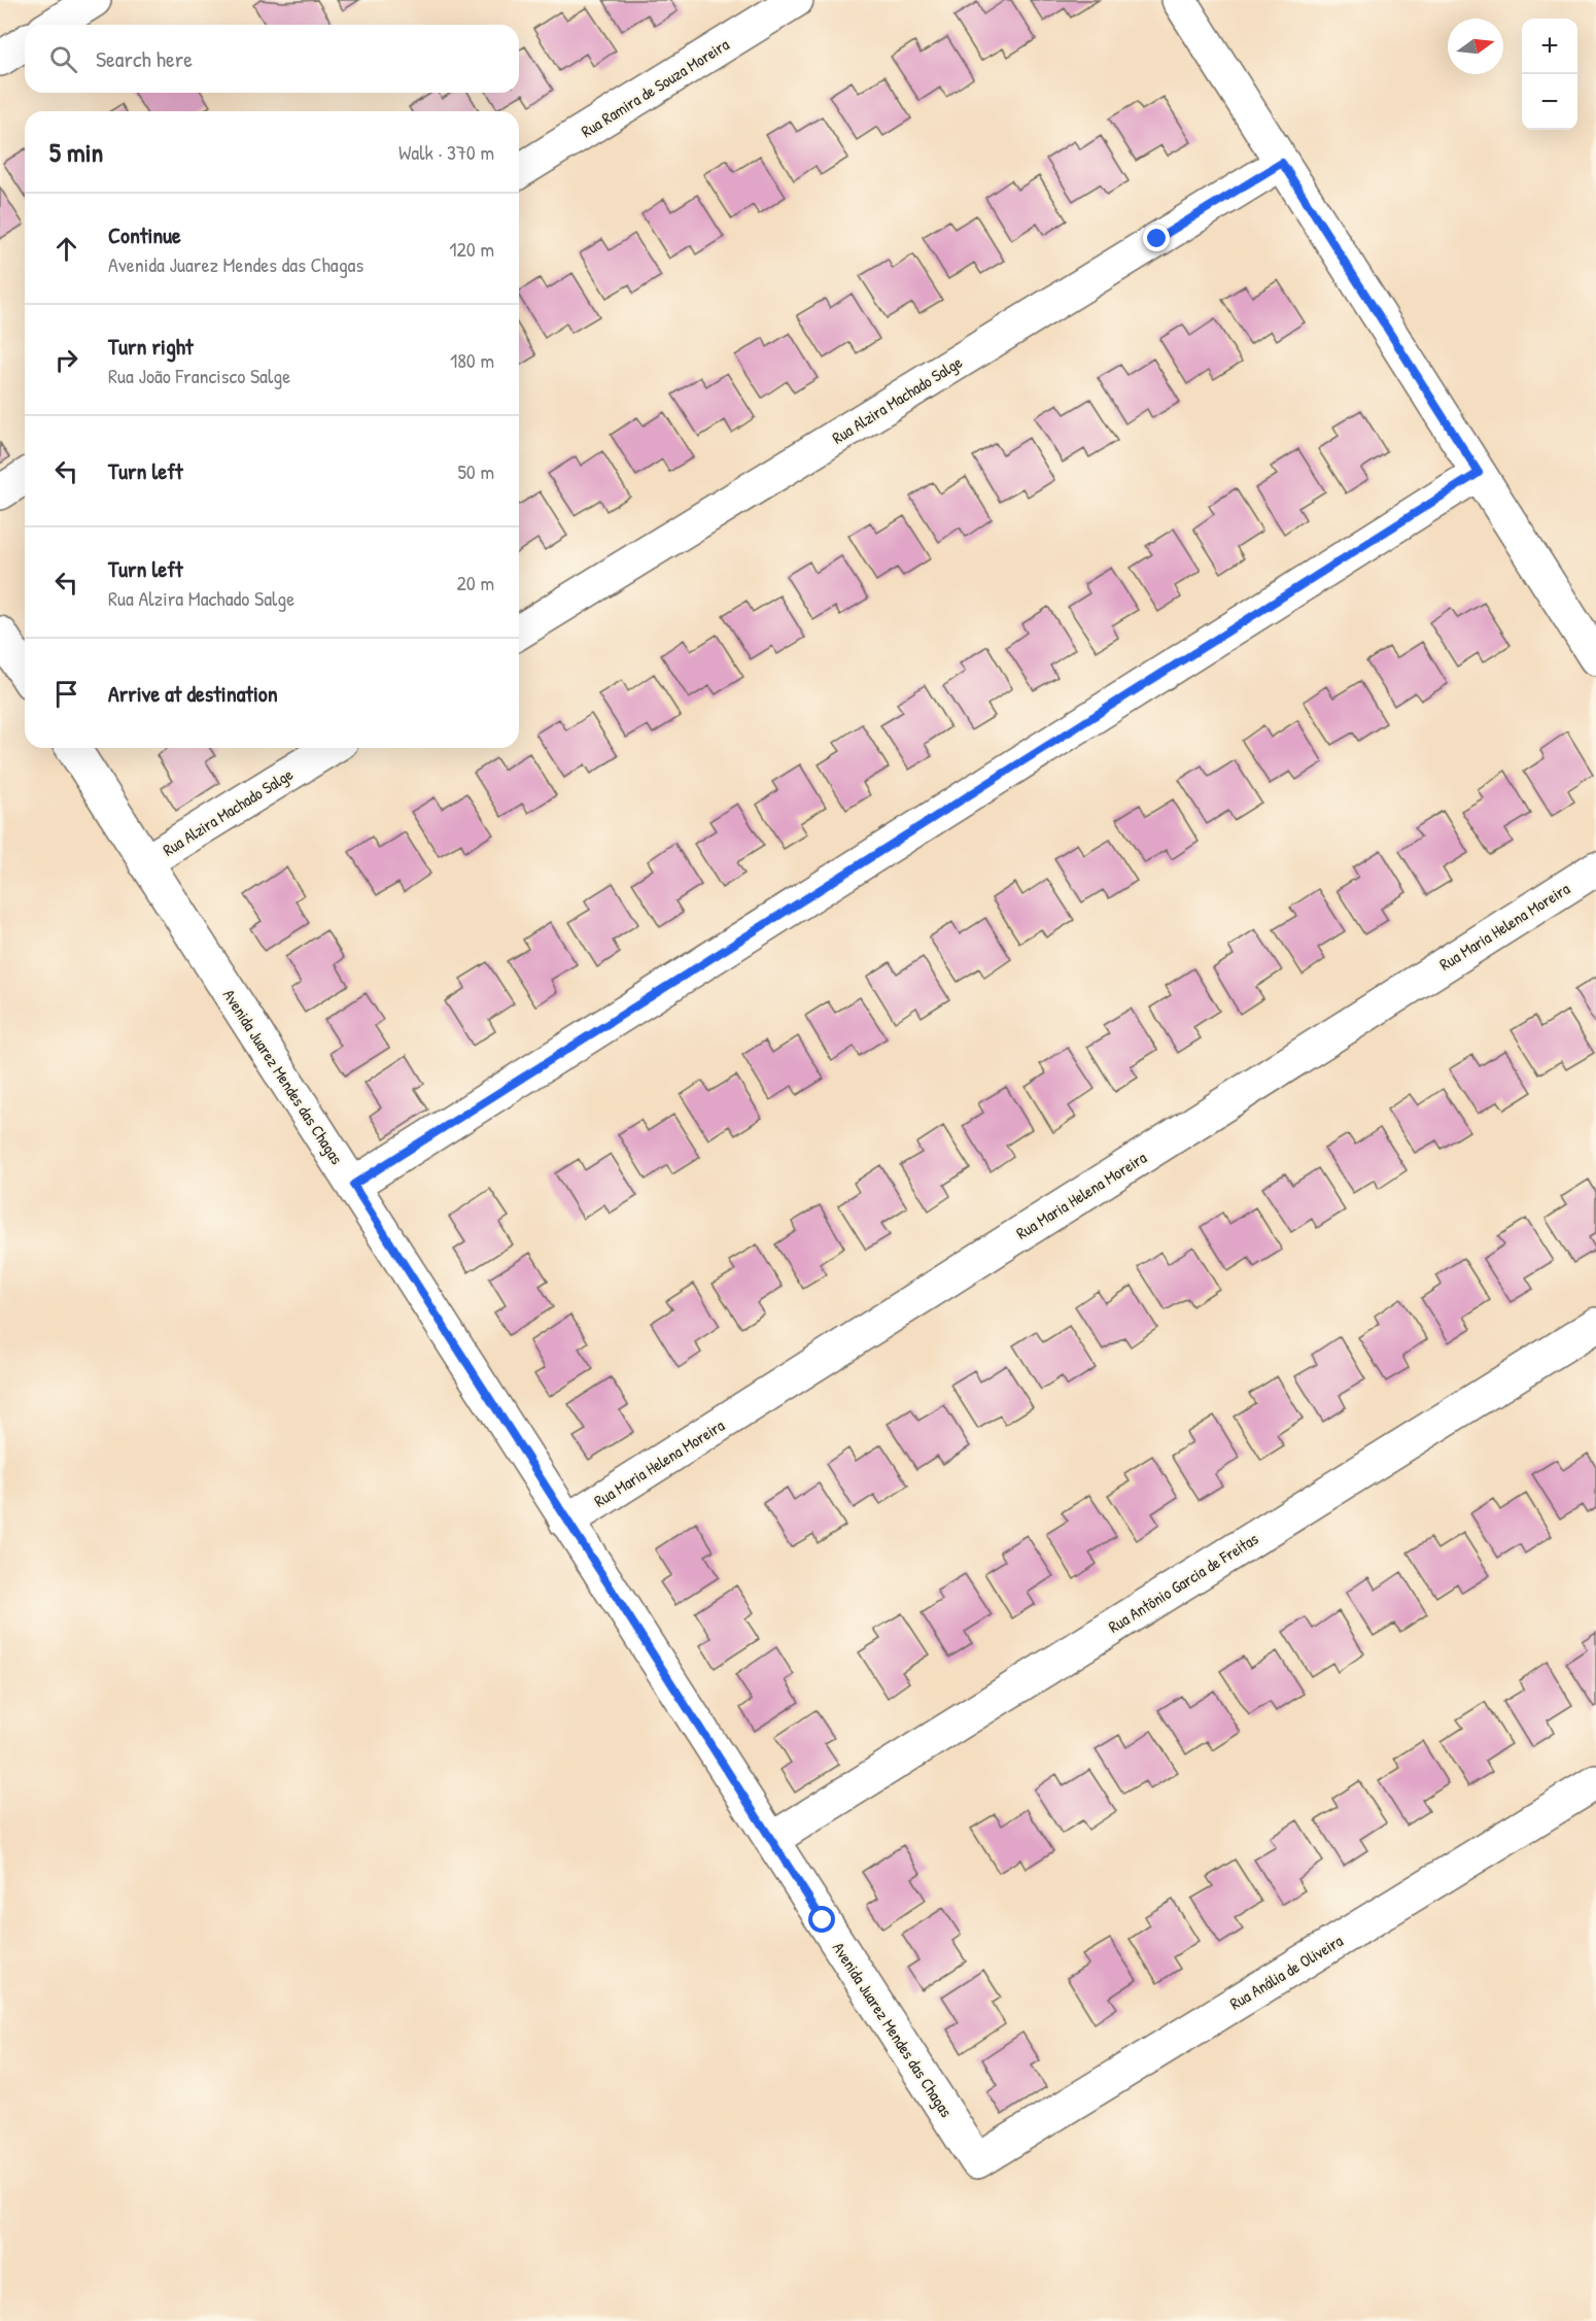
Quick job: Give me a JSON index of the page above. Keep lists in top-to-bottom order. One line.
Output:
{"streets":{"street":["Rua Ramira de Souza Moreira","Rua Alzira Machado Salge","Rua Maria Helena Moreira","Avenida Juarez Mendes das Chagas","Rua Antônio Garcia de Freitas","Rua Anália de Oliveira"]},"crossings":[["Rua Alzira Machado Salge","Avenida Juarez Mendes das Chagas"],["Rua Maria Helena Moreira","Avenida Juarez Mendes das Chagas"],["Avenida Juarez Mendes das Chagas","Rua Antônio Garcia de Freitas"],["Avenida Juarez Mendes das Chagas","Rua Anália de Oliveira"]],"north":"right","page":{"map_buttons":["+","−"],"search":"Search here","heading":["5 min","Walk · 370 m"],"list":[["Continue","Avenida Juarez Mendes das Chagas","120 m"],["Turn right","Rua João Francisco Salge","180 m"],["Turn left","50 m"],["Turn left","Rua Alzira Machado Salge","20 m"],"Arrive at destination"]}}
